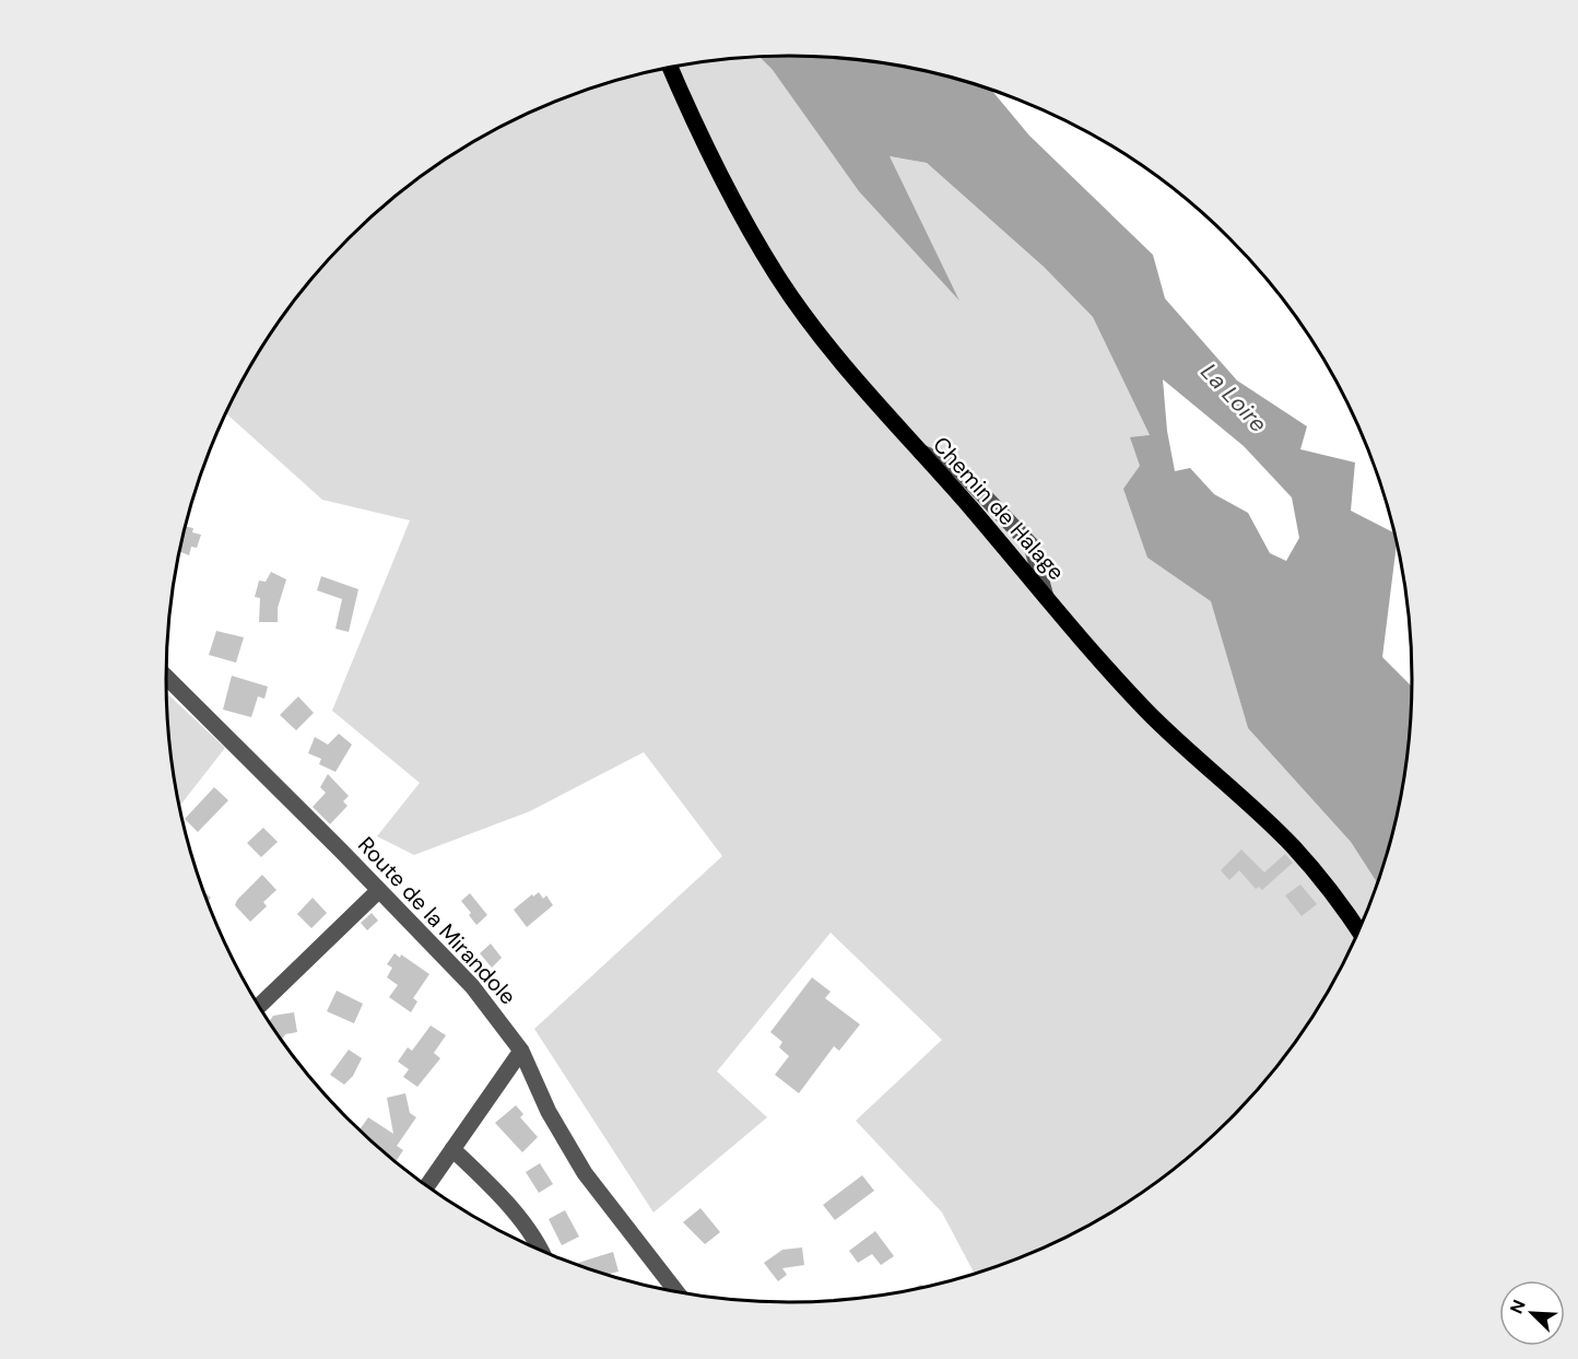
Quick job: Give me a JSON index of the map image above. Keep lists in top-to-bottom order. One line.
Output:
{"streets":{"main road":["Chemin de Halage"],"street":["Route de la Mirandole"]},"water":["La Loire"],"north":"top left"}
